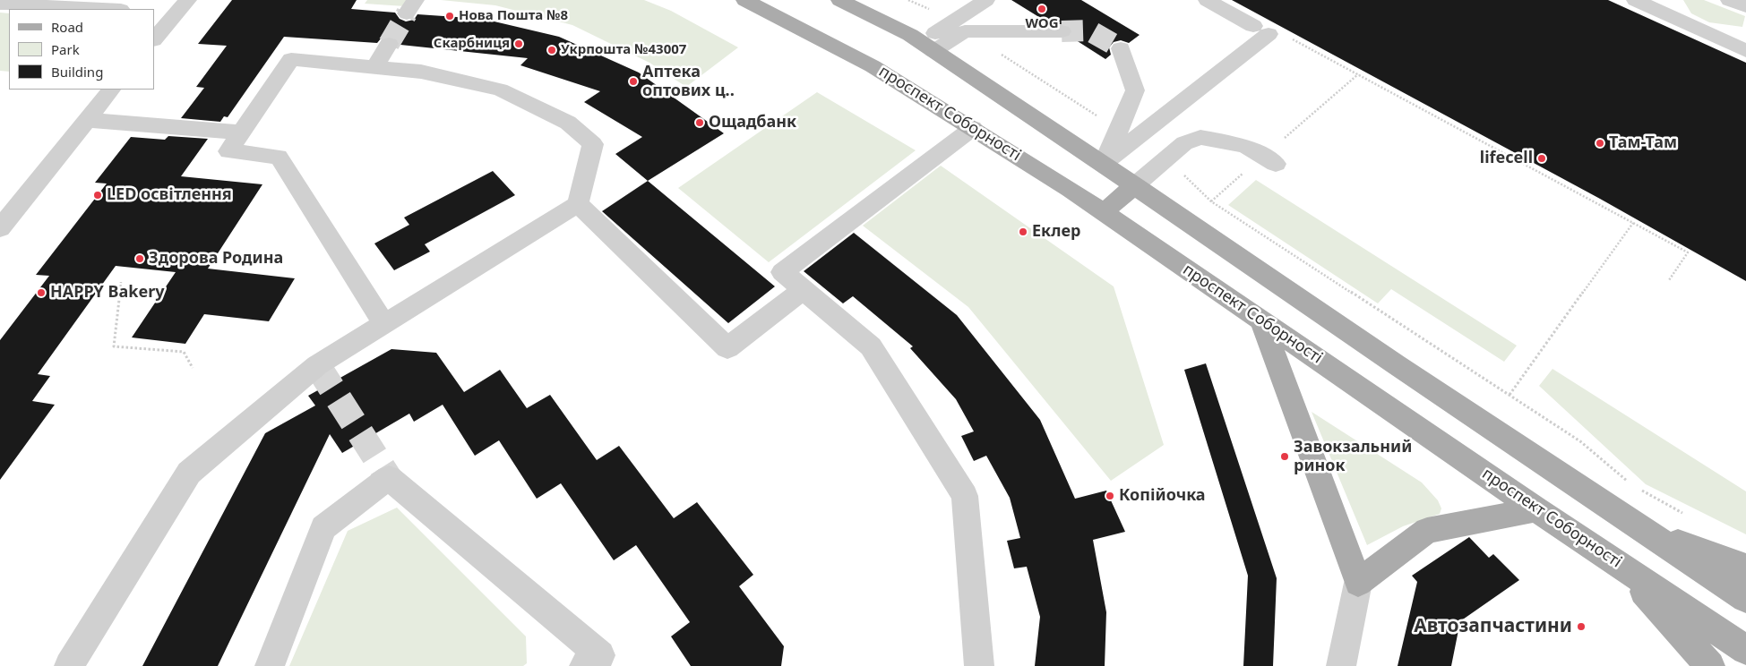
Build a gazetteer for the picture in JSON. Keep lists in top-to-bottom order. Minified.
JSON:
{"streets":{"main road":["проспект Соборності"]},"places":["WOG","Нова Пошта №8","Скарбниця","Укрпошта №43007","Аптека оптових ц‥","Ощадбанк","Там-Там","lifecell","LED освітлення","Еклер","Здорова Родина","HAPPY Bakery","Завокзальний ринок","Копійочка","Автозапчастини"],"legend":["Road","Park","Building"]}
